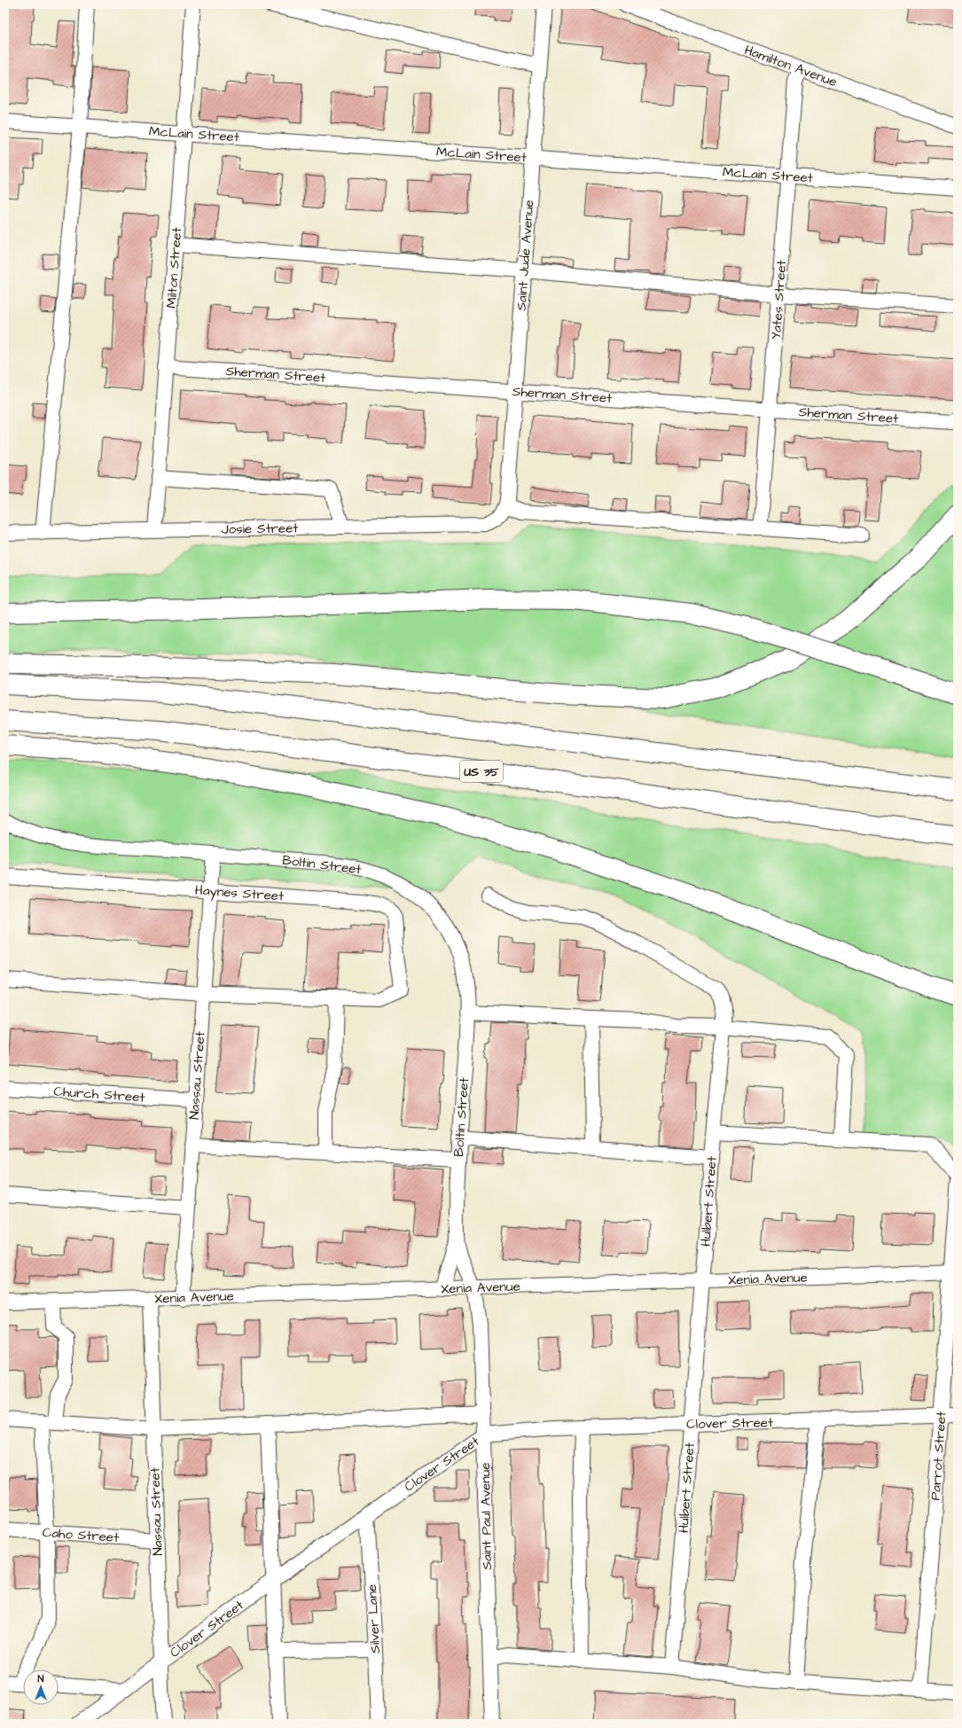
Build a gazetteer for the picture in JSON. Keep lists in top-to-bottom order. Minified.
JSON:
{"streets":{"highway":["US 35"],"street":["Hamilton Avenue","McLain Street","Saint Jude Avenue","Milton Street","Yates Street","Sherman Street","Josie Street","Boltin Street","Haynes Street","Nassau Street","Church Street","Hulbert Street","Xenia Avenue","Clover Street","Parrot Street","Saint Paul Avenue","Caho Street","Silver Lane"]},"crossings":[["Hamilton Avenue","Yates Street"],["McLain Street","Saint Jude Avenue"],["McLain Street","Milton Street"],["McLain Street","Yates Street"],["Saint Jude Avenue","Sherman Street"],["Saint Jude Avenue","Josie Street"],["Milton Street","Sherman Street"],["Milton Street","Josie Street"],["Yates Street","Sherman Street"],["Boltin Street","Nassau Street"],["Boltin Street","Xenia Avenue"],["Boltin Street","Saint Paul Avenue"],["Haynes Street","Nassau Street"],["Nassau Street","Church Street"],["Nassau Street","Xenia Avenue"],["Nassau Street","Clover Street"],["Nassau Street","Caho Street"],["Hulbert Street","Xenia Avenue"],["Hulbert Street","Clover Street"],["Xenia Avenue","Parrot Street"],["Xenia Avenue","Saint Paul Avenue"],["Clover Street","Parrot Street"],["Clover Street","Saint Paul Avenue"],["Clover Street","Silver Lane"]],"north":"top"}
